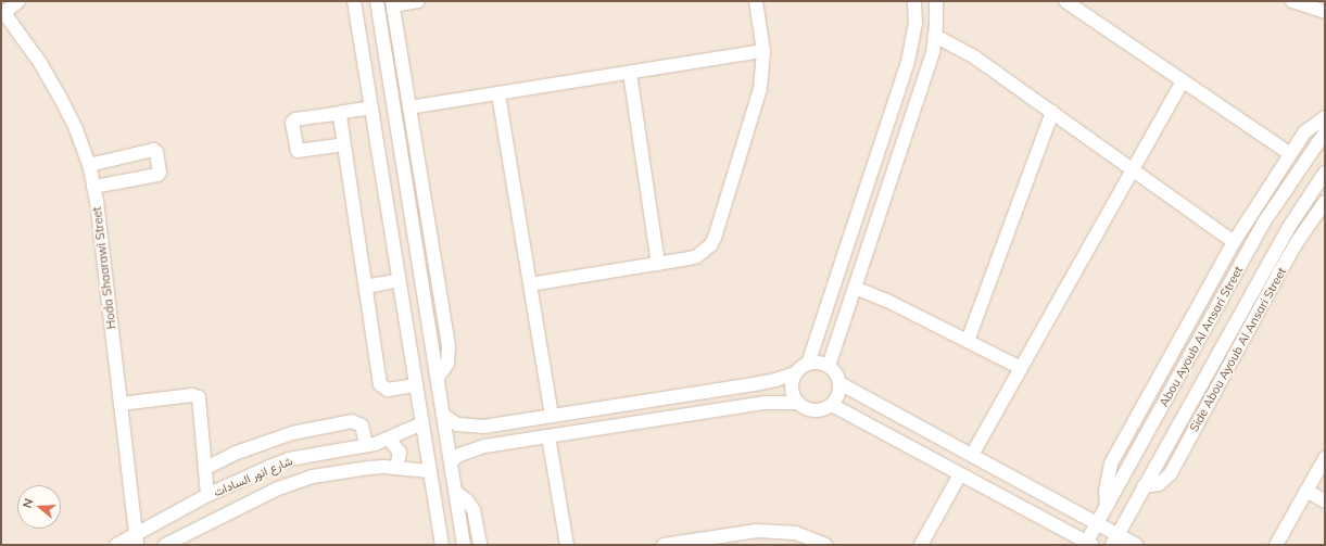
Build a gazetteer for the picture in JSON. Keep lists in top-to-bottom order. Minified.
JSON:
{"streets":{"street":["Hoda Shaarawi Street","Abou Ayoub Al Ansari Street","Side Abou Ayoub Al Ansari Street","شارع انور السادات"]},"crossings":[["Hoda Shaarawi Street","شارع انور السادات"],["Abou Ayoub Al Ansari Street","Side Abou Ayoub Al Ansari Street"]],"north":"left"}
